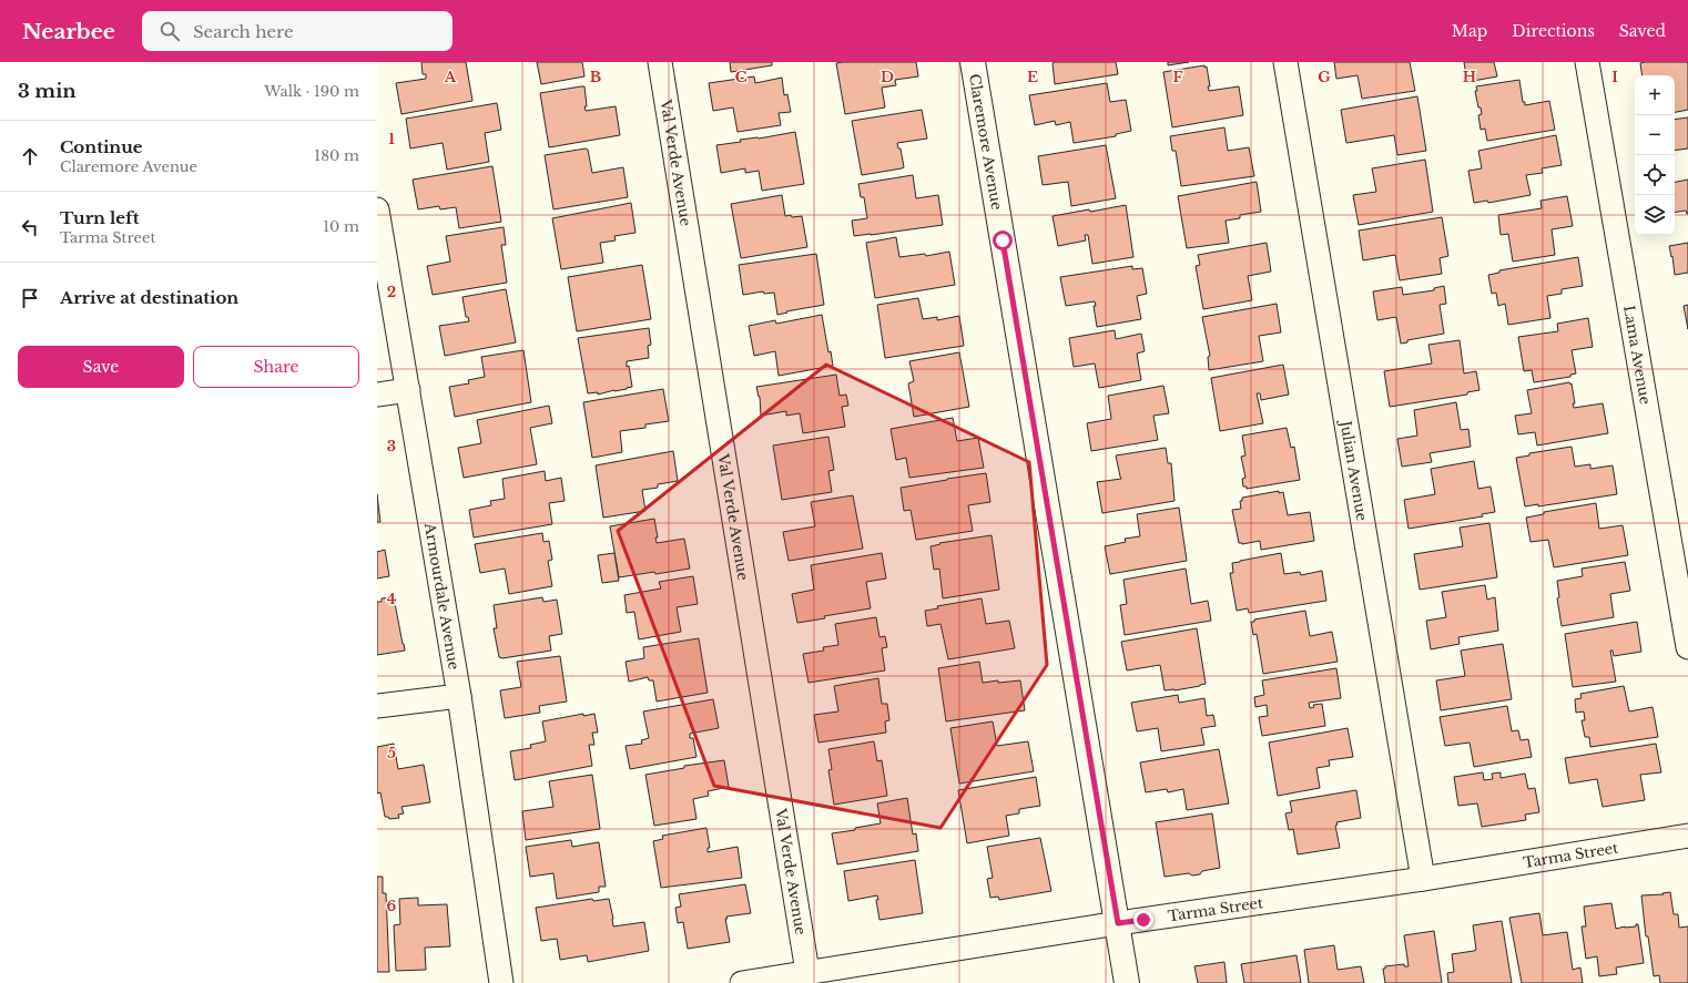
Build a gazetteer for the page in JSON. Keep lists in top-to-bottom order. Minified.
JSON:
{"streets":{"street":["Claremore Avenue","Val Verde Avenue","Lama Avenue","Julian Avenue","Armourdale Avenue","Tarma Street"]},"crossings":[["Claremore Avenue","Tarma Street"],["Val Verde Avenue","Tarma Street"],["Julian Avenue","Tarma Street"]],"page":{"header":"Nearbee","search":"Search here","nav":["Map","Directions","Saved"],"heading":["3 min","Walk · 190 m"],"map_buttons":["+","−"],"list":[["Continue","Claremore Avenue","180 m"],["Turn left","Tarma Street","10 m"],"Arrive at destination"],"buttons":["Save","Share"]},"grid":{"columns":["A","B","C","D","E","F","G","H","I"],"rows":["1","2","3","4","5","6"]}}
